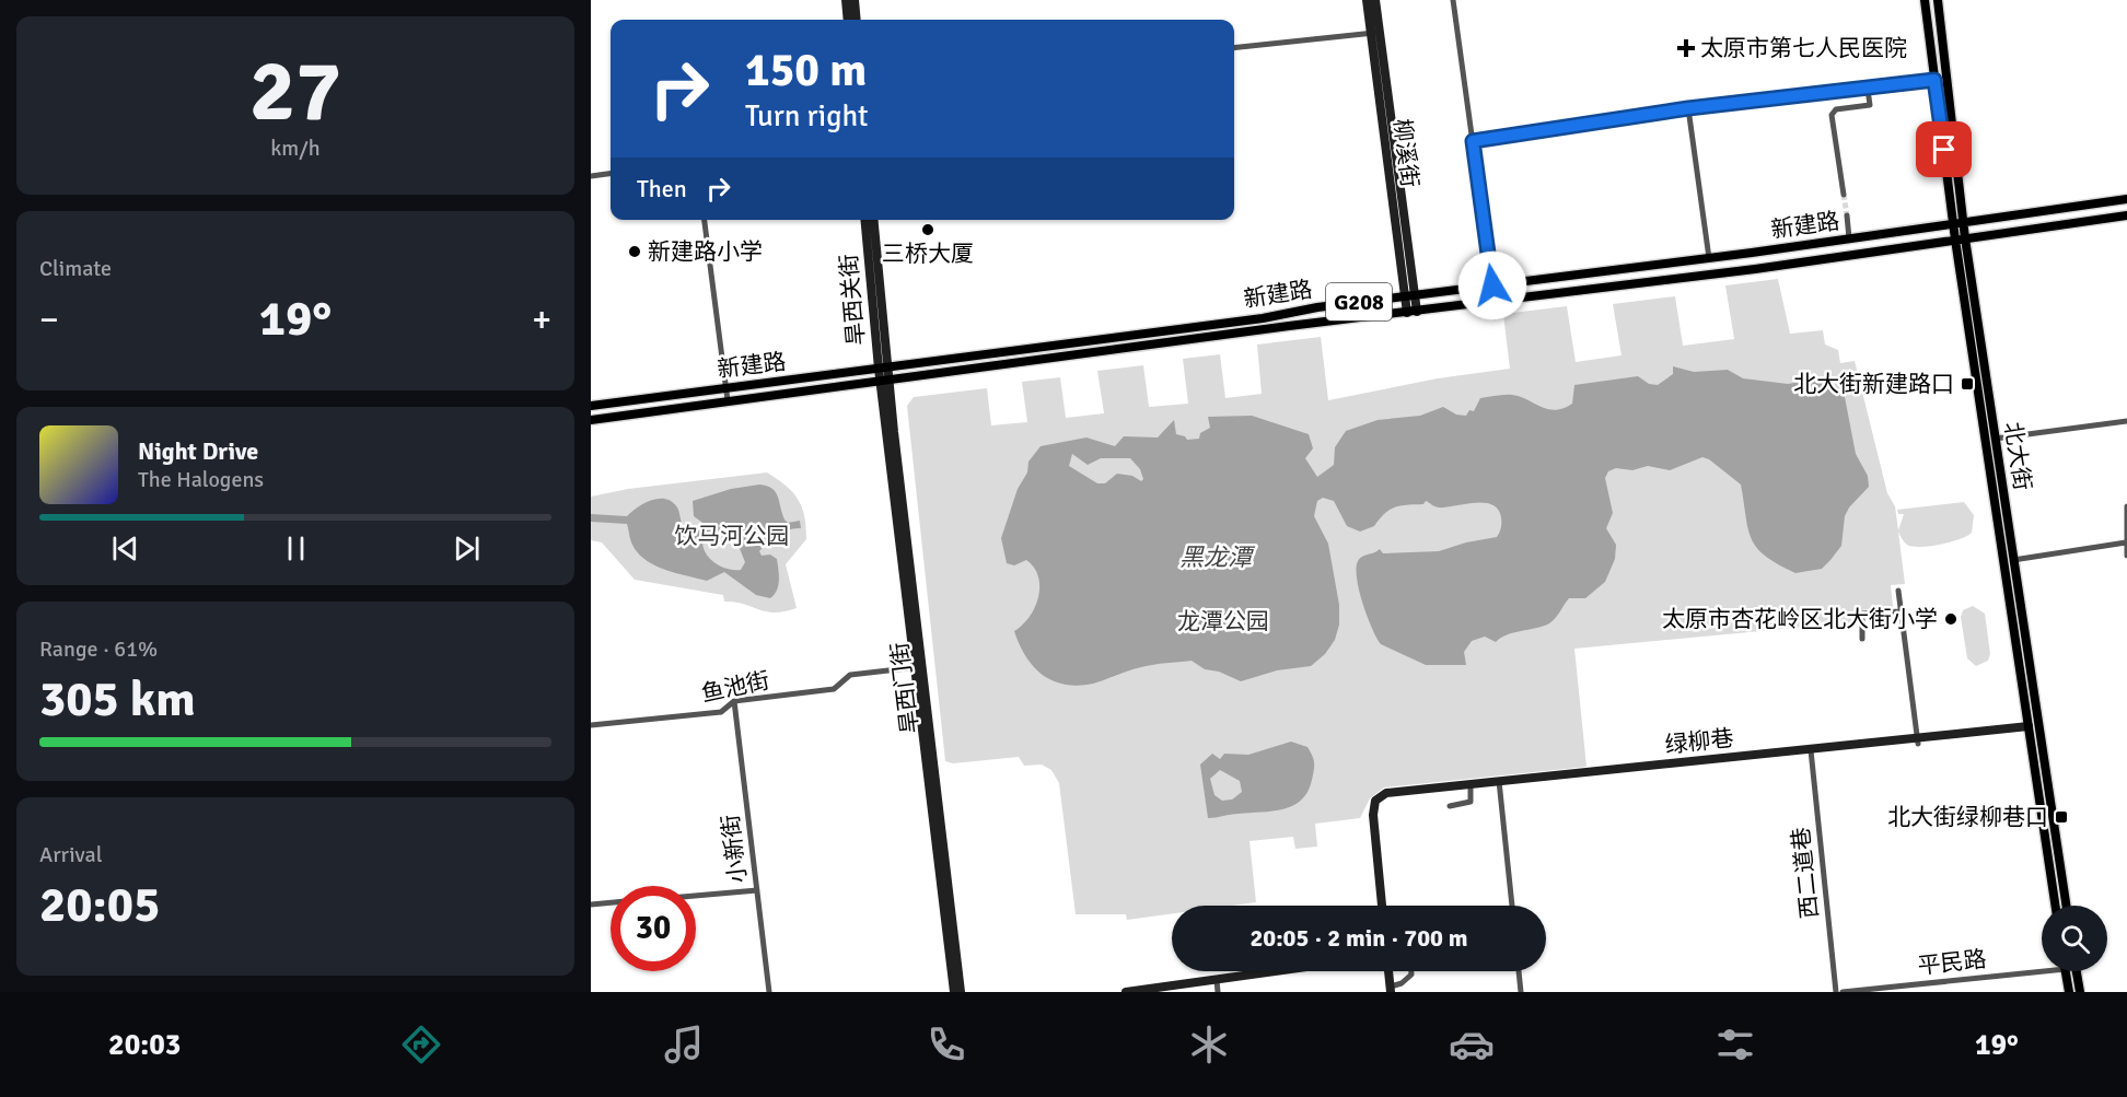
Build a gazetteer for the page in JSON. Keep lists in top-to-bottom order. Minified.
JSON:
{"streets":{"main road":["新建路","G208","北大街"],"street":["柳溪街","旱西关街","鱼池街","旱西门街","绿柳巷","小新街","西二道巷","平民路"]},"crossings":[["柳溪街","新建路"],["新建路","旱西关街"],["新建路","北大街"],["新建路","旱西门街"],["旱西关街","旱西门街"],["鱼池街","旱西门街"],["鱼池街","小新街"],["绿柳巷","西二道巷"]],"water":["黑龙潭"],"parks":["饮马河公园","龙潭公园"],"places":{"health":["太原市第七人民医院"],"other":["三桥大厦","新建路小学","太原市杏花岭区北大街小学"],"transit":["北大街新建路口","北大街绿柳巷口"]},"page":{"tile":[["27","km/h"],"Climate",["Range · 61%","305 km"],["Arrival","20:05"]],"turn":["150 m","Turn right"],"then":"Then","heat":["−","19°","+"],"song":["Night Drive","The Halogens"],"limit":"30","trip":"20:05 · 2 min · 700 m","tabs":["20:03","19°"]}}
